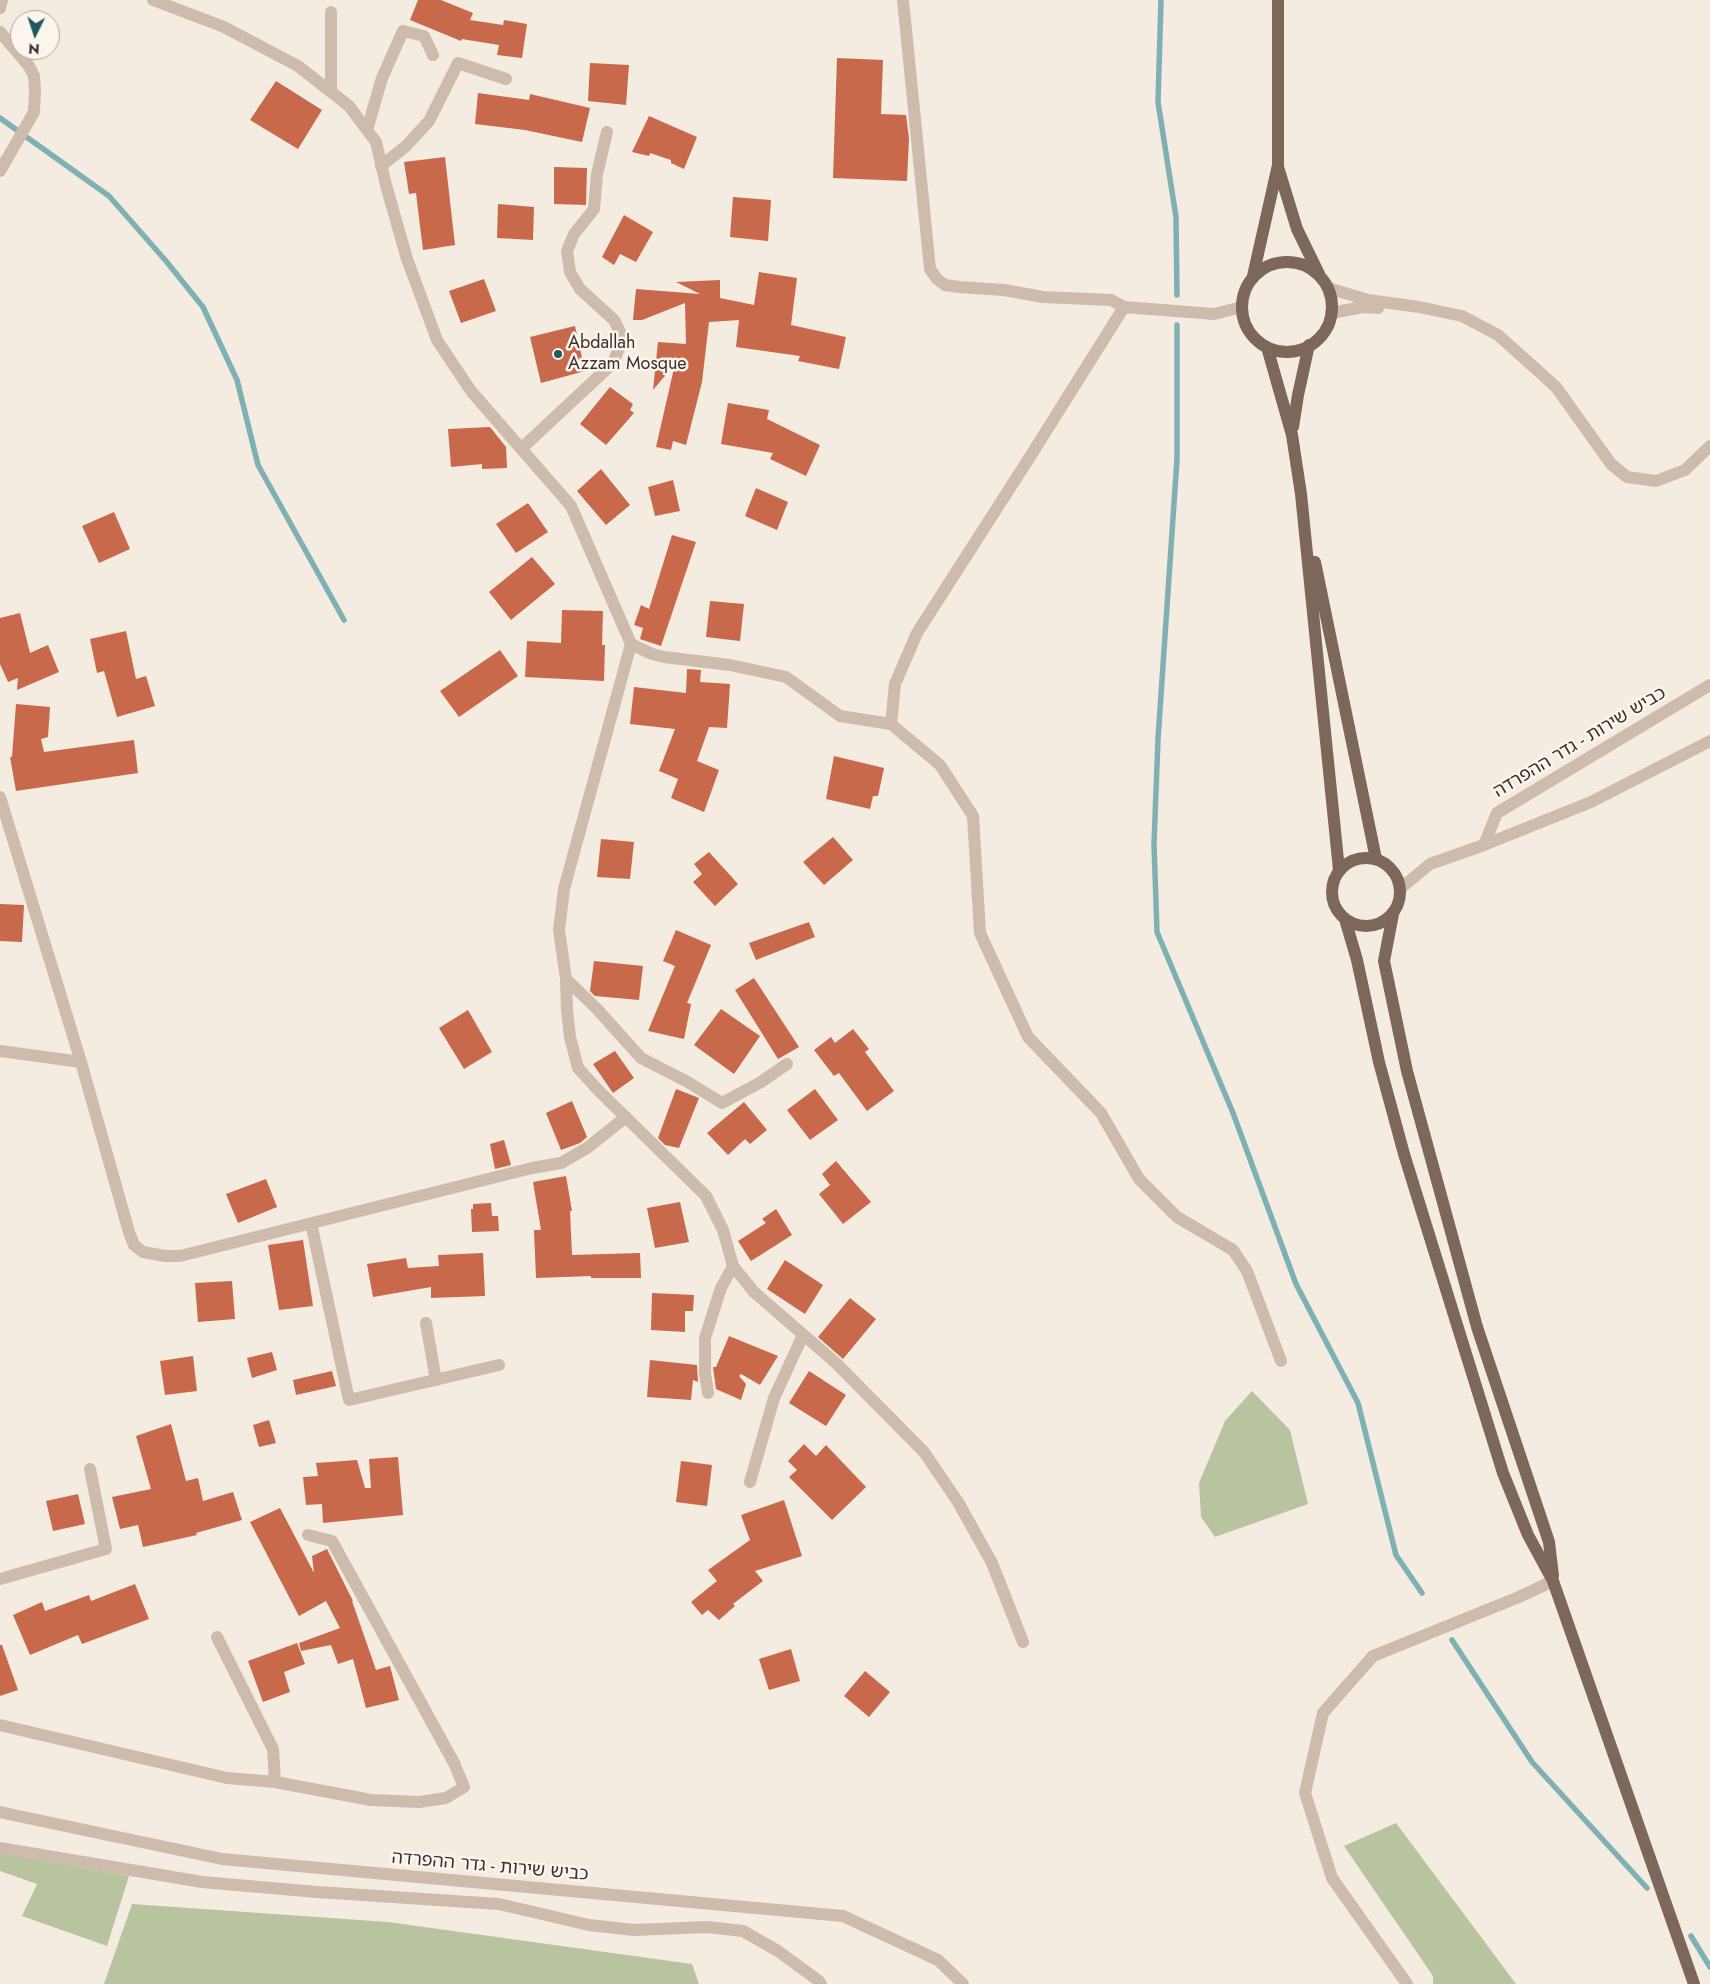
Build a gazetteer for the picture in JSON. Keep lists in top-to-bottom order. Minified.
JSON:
{"streets":{"street":["כביש שירות - גדר ההפרדה"]},"places":["Abdallah Azzam Mosque"],"north":"bottom"}
